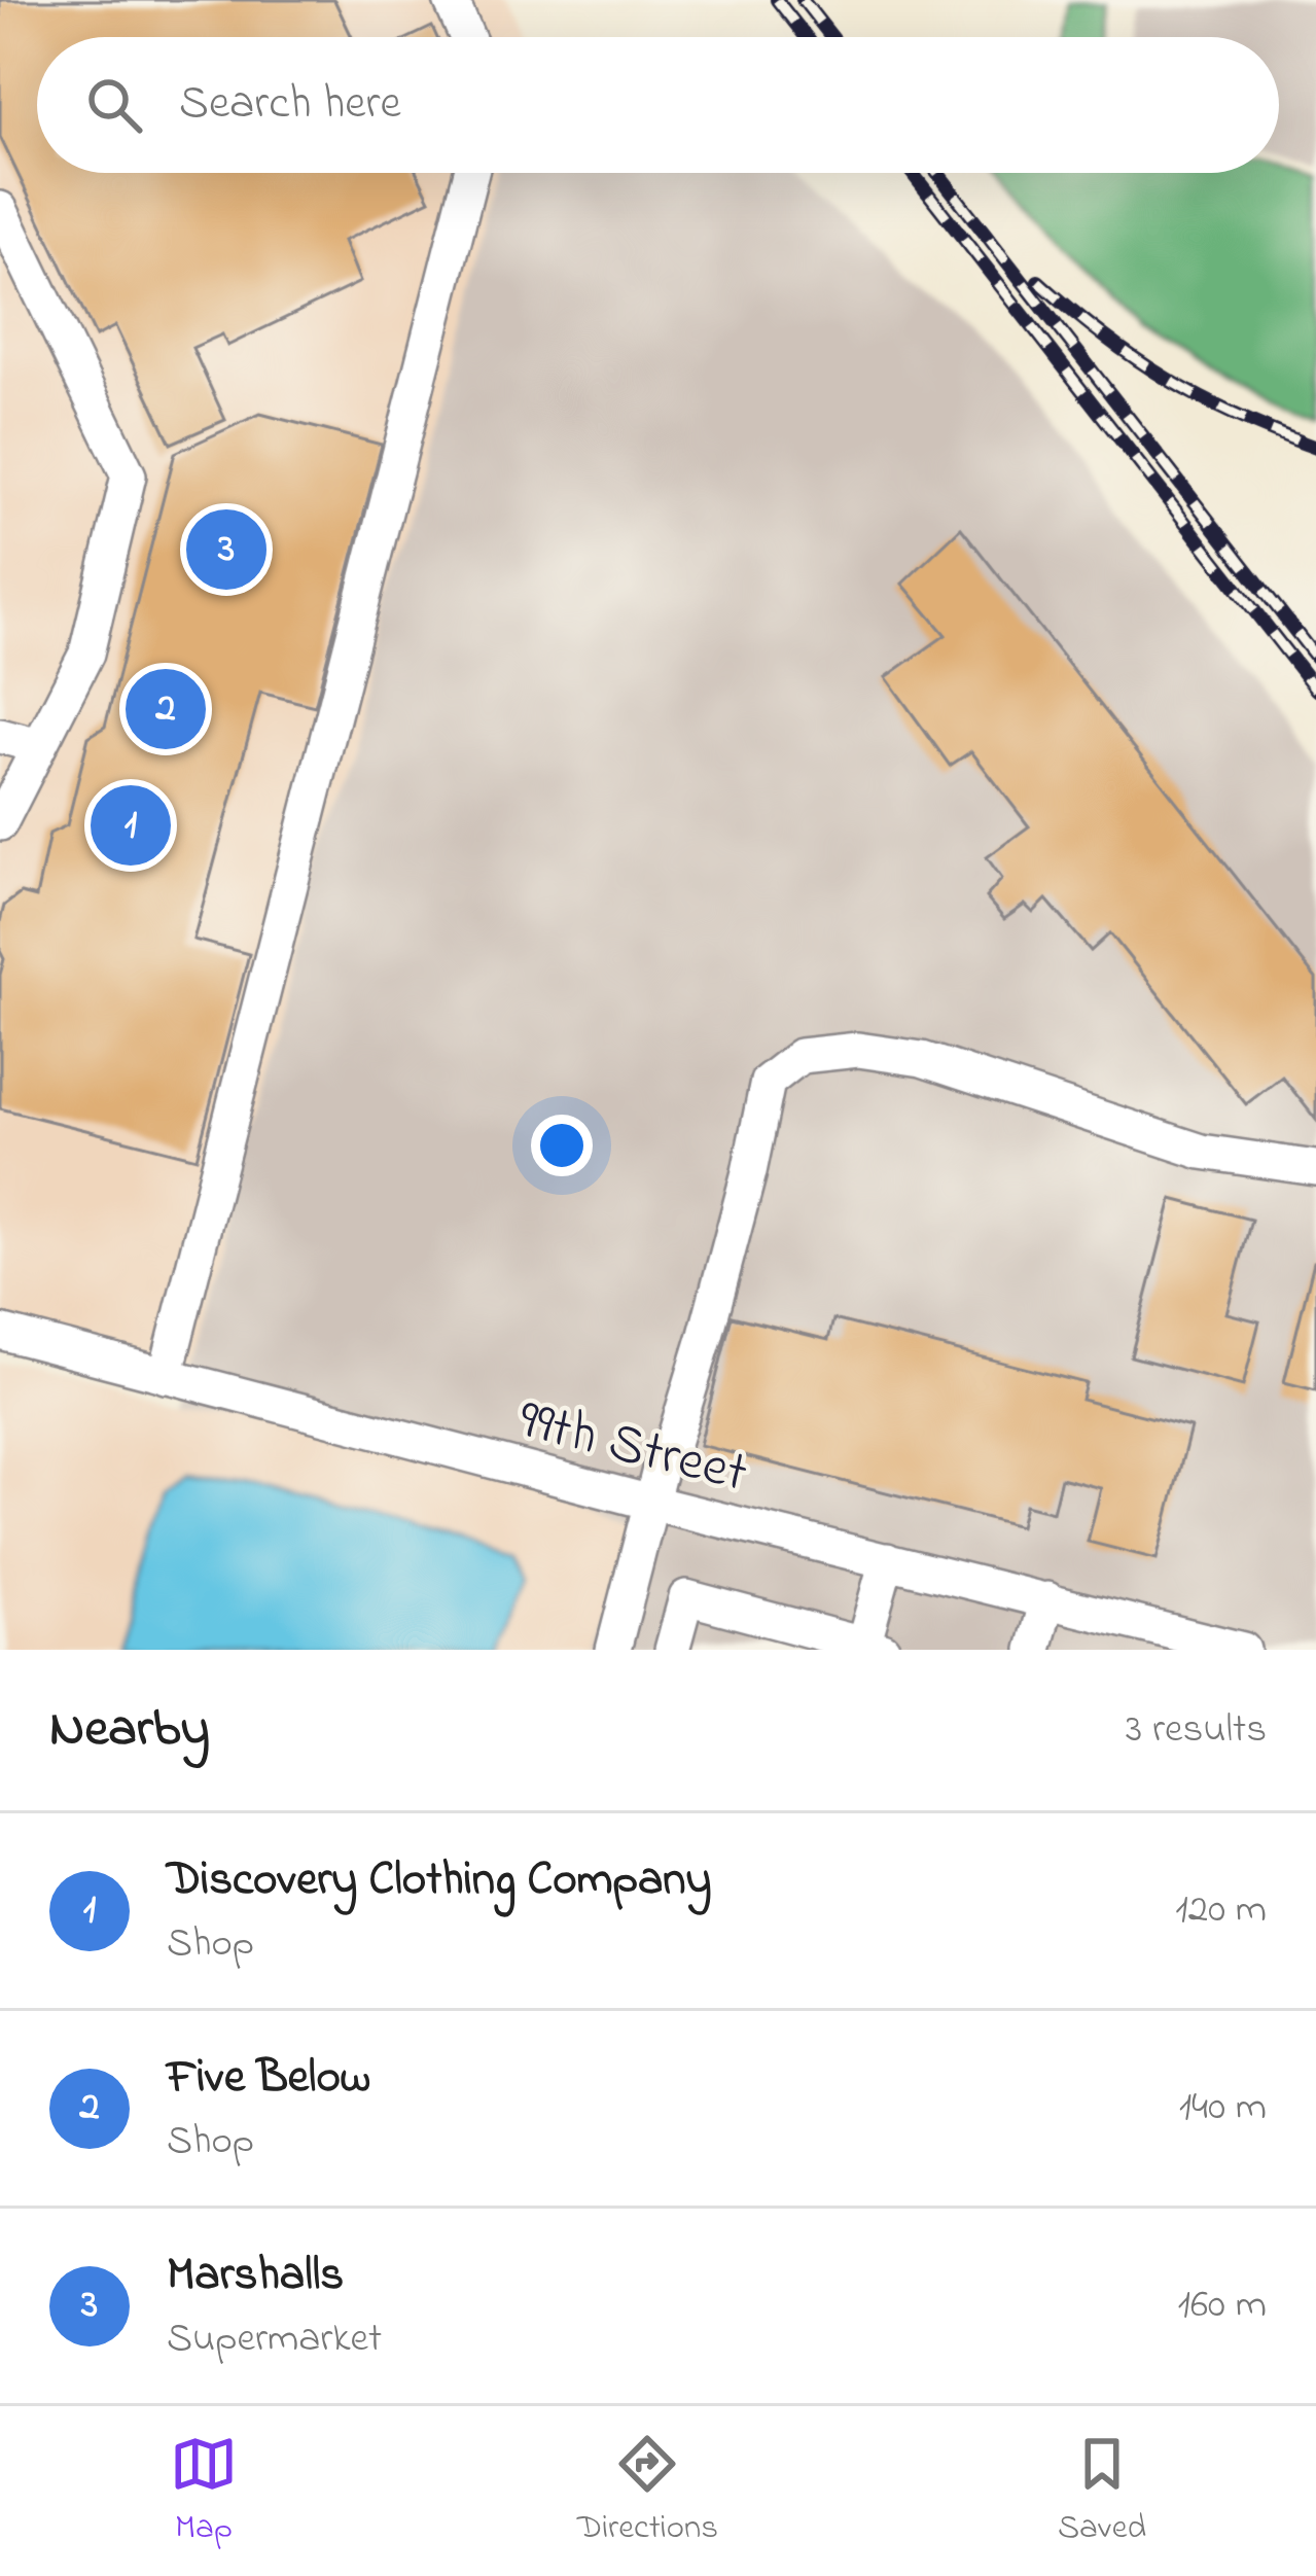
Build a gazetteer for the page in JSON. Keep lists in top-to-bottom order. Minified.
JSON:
{"streets":{"street":["99th Street"]},"page":{"search":"Search here","pins":["3","2","1"],"heading":["Nearby","3 results"],"list":[{"mark":"1","name":"Discovery Clothing Company","note":"Shop","value":"120 m"},{"mark":"2","name":"Five Below","note":"Shop","value":"140 m"},{"mark":"3","name":"Marshalls","note":"Supermarket","value":"160 m"}],"nav":["Map","Directions","Saved"]}}
